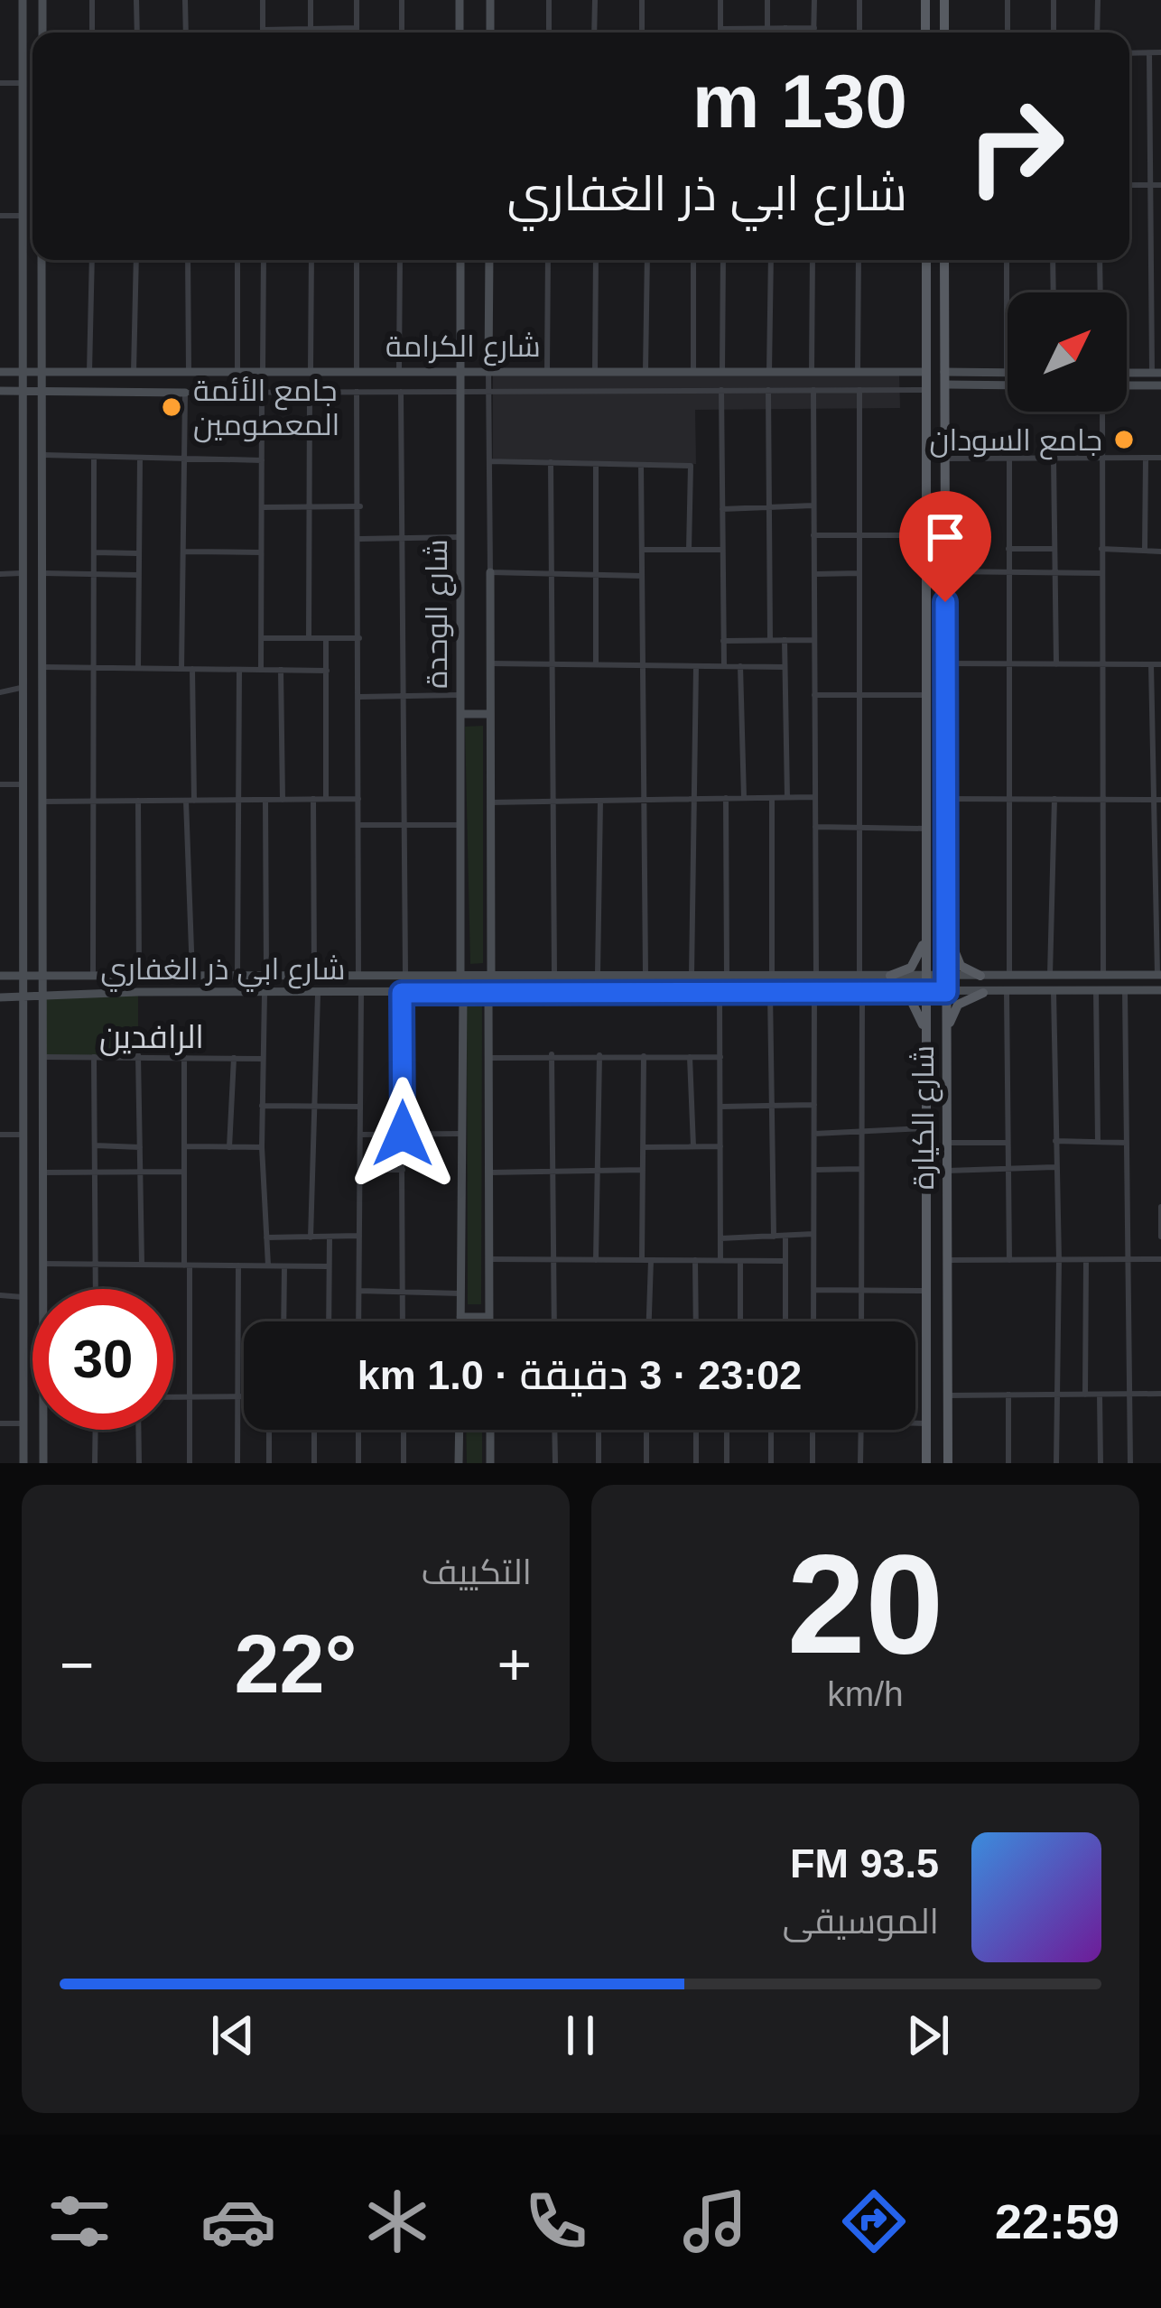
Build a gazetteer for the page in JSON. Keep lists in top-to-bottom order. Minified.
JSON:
{"streets":{"main road":["شارع الكيارة"],"street":["شارع الكرامة","شارع الوحدة","شارع ابي ذر الغفاري"]},"crossings":[["شارع الكرامة","شارع الوحدة"],["شارع الكرامة","شارع الكيارة"],["شارع الوحدة","شارع ابي ذر الغفاري"],["شارع ابي ذر الغفاري","شارع الكيارة"]],"districts":["الرافدين"],"places":["جامع الأئمة المعصومين","جامع السودان"],"north":"top right","page":{"turn":["130 m","شارع ابي ذر الغفاري"],"limit":"30","trip":"23:02 · 3 دقيقة · 1.0 km","tile":[["20","km/h"],"التكييف"],"heat":["−","22°","+"],"song":["93.5 FM","الموسيقى"],"tabs":"22:59"}}
